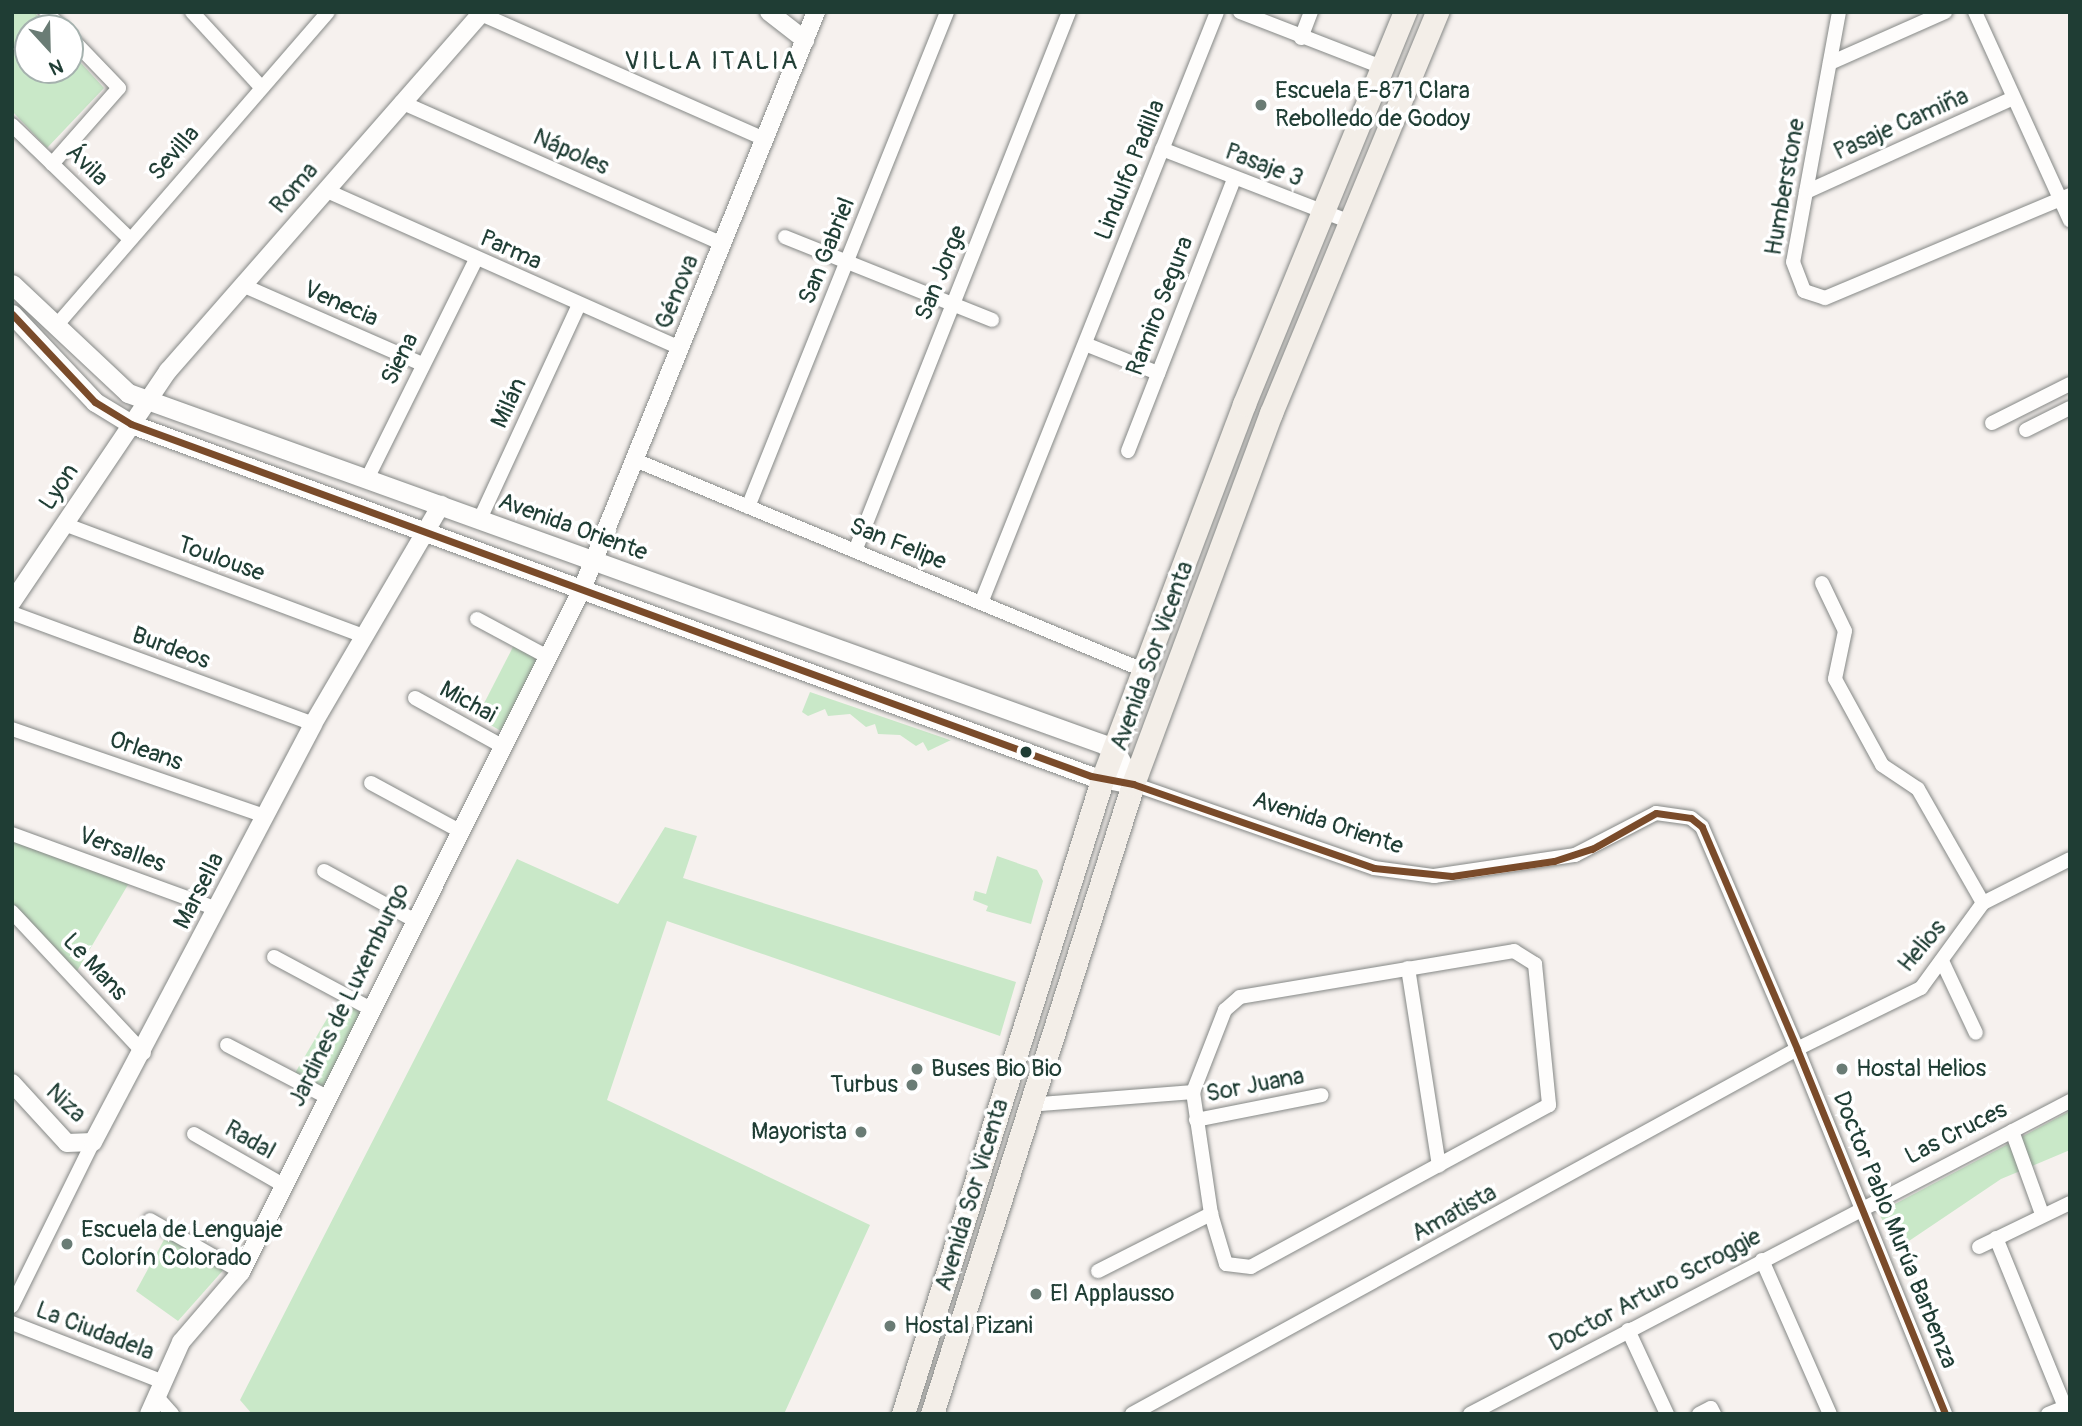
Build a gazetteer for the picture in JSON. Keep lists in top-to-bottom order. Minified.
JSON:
{"streets":{"main road":["Avenida Oriente","Avenida Sor Vicenta"],"street":["Pasaje Camiña","Nápoles","Sevilla","Ávila","Pasaje 3","Lindulfo Padilla","Humberstone","Roma","Parma","San Gabriel","San Jorge","Génova","Venecia","Ramiro Segura","Siena","Milán","Lyon","San Felipe","Toulouse","Burdeos","Michai","Orleans","Versalles","Marsella","Helios","Le Mans","Jardines de Luxemburgo","Sor Juana","Niza","Las Cruces","Radal","Amatista","Doctor Pablo Murúa Barbenza","Doctor Arturo Scroggie","La Ciudadela"]},"crossings":[["Pasaje Camiña","Humberstone"],["Nápoles","Roma"],["Nápoles","Génova"],["Sevilla","Ávila"],["Sevilla","Avenida Oriente"],["Pasaje 3","Lindulfo Padilla"],["Pasaje 3","Ramiro Segura"],["Pasaje 3","Avenida Sor Vicenta"],["Lindulfo Padilla","San Felipe"],["Roma","Parma"],["Roma","Venecia"],["Roma","Lyon"],["Roma","Avenida Oriente"],["Parma","Génova"],["Parma","Siena"],["Parma","Milán"],["San Gabriel","San Felipe"],["San Jorge","San Felipe"],["Génova","Avenida Oriente"],["Génova","San Felipe"],["Génova","Jardines de Luxemburgo"],["Venecia","Siena"],["Siena","Avenida Oriente"],["Milán","Avenida Oriente"],["Lyon","Avenida Oriente"],["Lyon","Toulouse"],["Avenida Oriente","Avenida Sor Vicenta"],["Avenida Oriente","Marsella"],["Avenida Oriente","Jardines de Luxemburgo"],["Avenida Oriente","Doctor Pablo Murúa Barbenza"],["San Felipe","Avenida Sor Vicenta"],["Toulouse","Marsella"],["Burdeos","Marsella"],["Michai","Jardines de Luxemburgo"],["Orleans","Marsella"],["Versalles","Marsella"],["Marsella","Le Mans"],["Marsella","Niza"],["Helios","Amatista"],["Helios","Doctor Pablo Murúa Barbenza"],["Jardines de Luxemburgo","Radal"],["Jardines de Luxemburgo","La Ciudadela"],["Las Cruces","Doctor Pablo Murúa Barbenza"],["Las Cruces","Doctor Arturo Scroggie"],["Amatista","Doctor Pablo Murúa Barbenza"],["Doctor Pablo Murúa Barbenza","Doctor Arturo Scroggie"]],"districts":["VILLA ITALIA"],"places":["Escuela E-871 Clara Rebolledo de Godoy","Buses Bio Bio","Hostal Helios","Turbus","Mayorista","Escuela de Lenguaje Colorín Colorado","El Applausso","Hostal Pizani"],"north":"bottom"}
